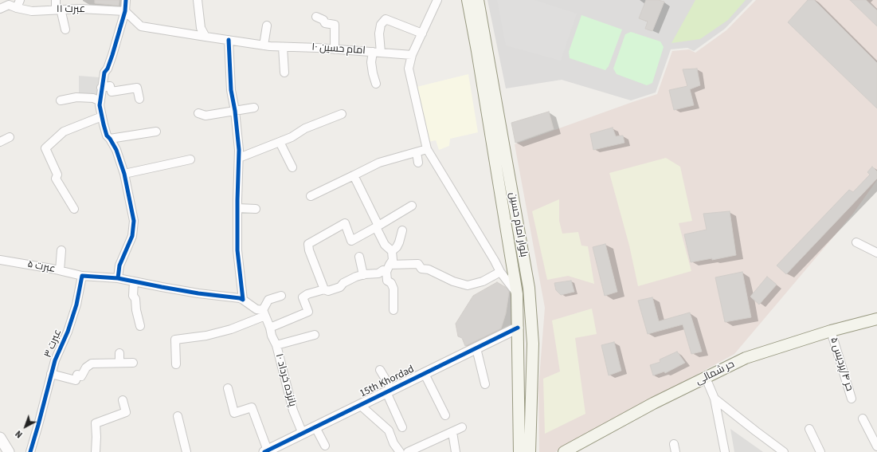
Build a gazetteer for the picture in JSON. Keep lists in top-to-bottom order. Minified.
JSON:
{"streets":{"main road":["بلوار امام حسین","حر شمالی"],"street":["عبرت ۱۱","امام حسین ۱۰","عبرت ۵","عبرت ۳","حر ۴/پردیس ۵","پانزده خرداد ۱۰","15th Khordad"]},"crossings":[["عبرت ۱۱","امام حسین ۱۰"],["بلوار امام حسین","15th Khordad"],["عبرت ۵","عبرت ۳"],["حر ۴/پردیس ۵","حر شمالی"],["پانزده خرداد ۱۰","15th Khordad"]],"north":"bottom left"}
